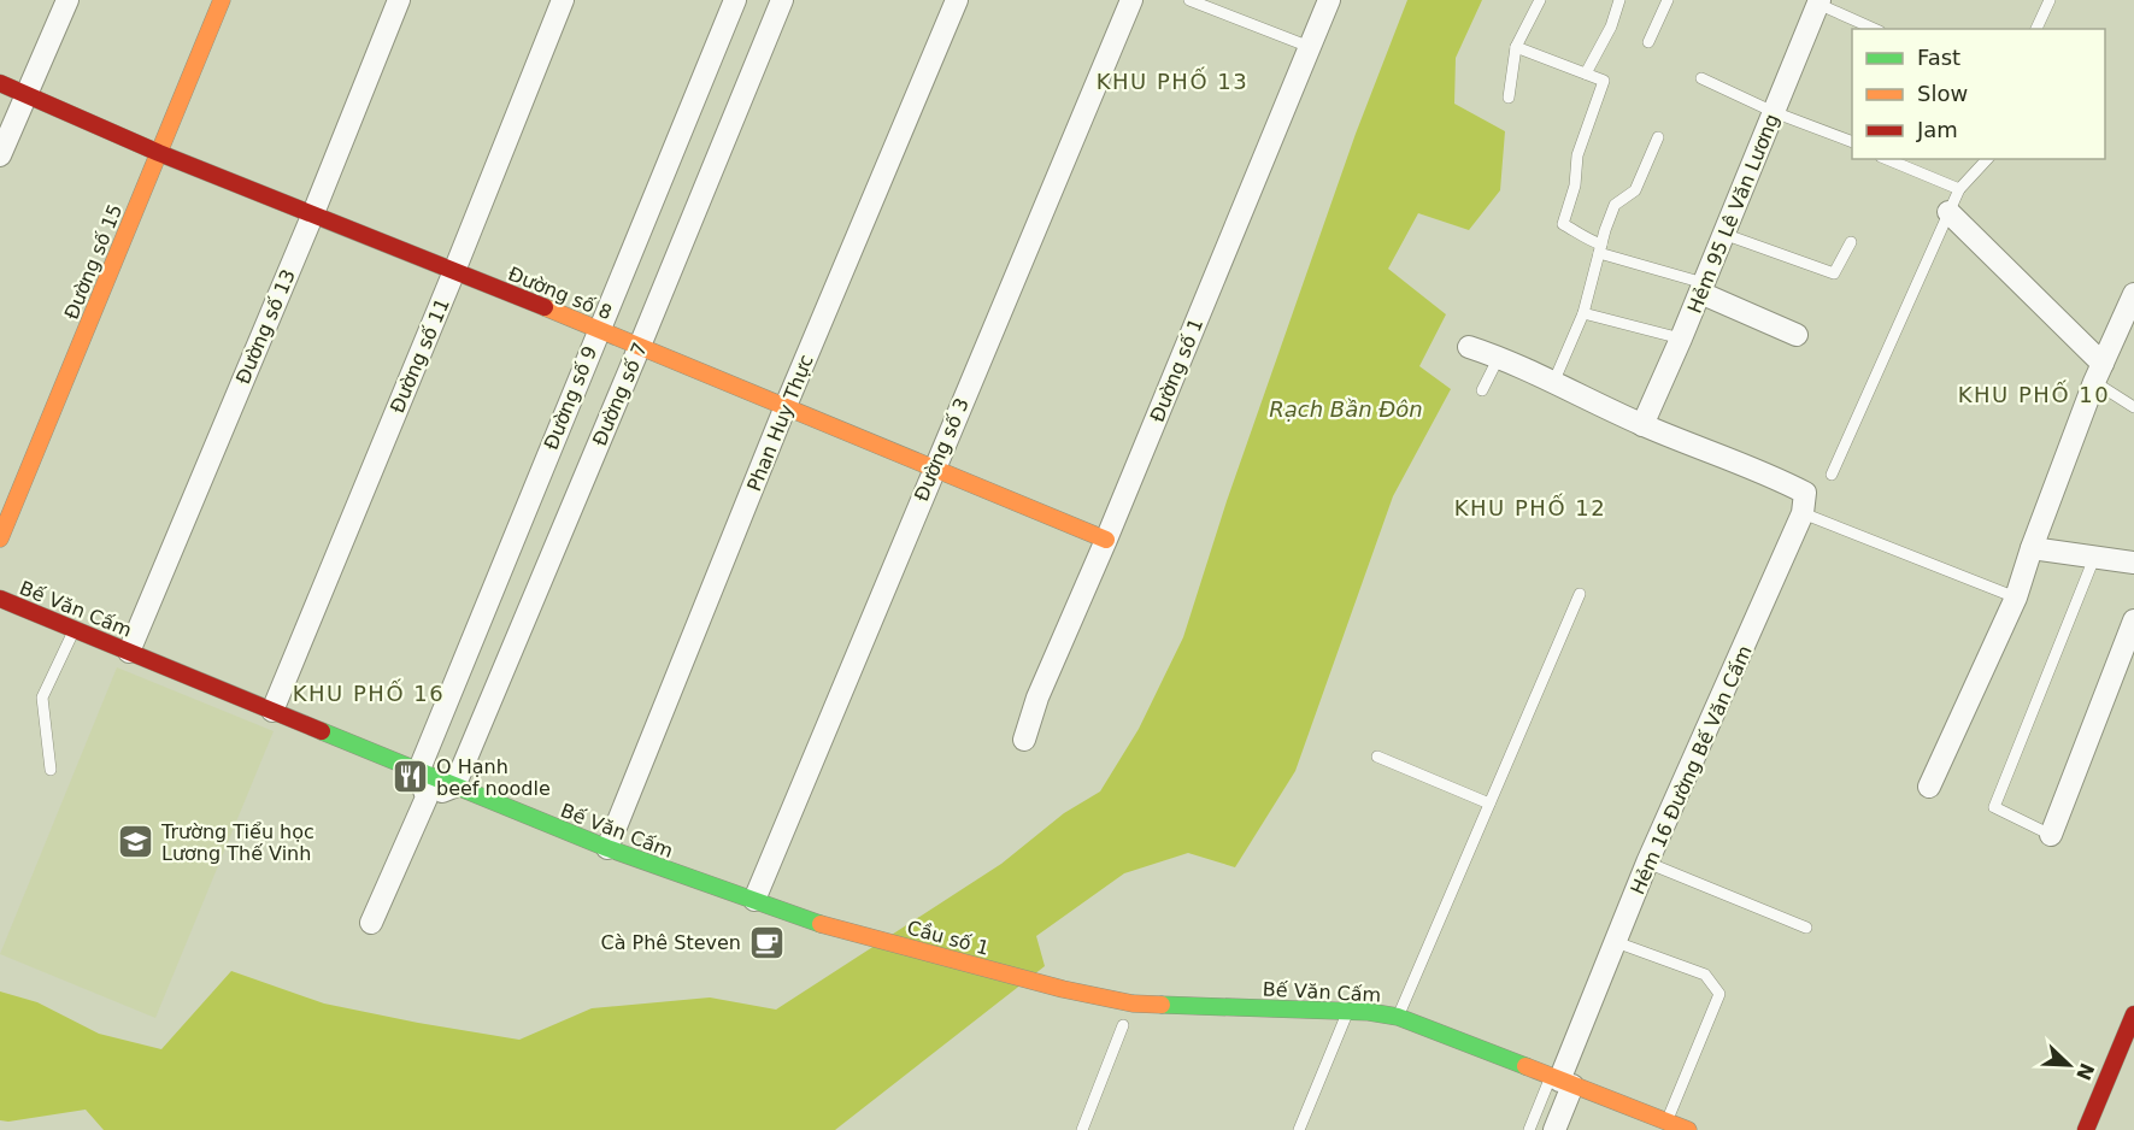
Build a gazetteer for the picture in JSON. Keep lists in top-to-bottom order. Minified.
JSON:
{"streets":{"street":["Hẻm 95 Lê Văn Lương","Đường số 15","Đường số 8","Đường số 13","Đường số 11","Đường số 1","Đường số 7","Đường số 9","Phan Huy Thực","Đường số 3","Bế Văn Cấm","Hẻm 16 Đường Bế Văn Cấm","Cầu số 1"]},"crossings":[["Đường số 15","Đường số 8"],["Đường số 8","Đường số 13"],["Đường số 8","Đường số 11"],["Đường số 8","Đường số 1"],["Đường số 8","Đường số 7"],["Đường số 8","Đường số 9"],["Đường số 8","Phan Huy Thực"],["Đường số 8","Đường số 3"],["Đường số 13","Bế Văn Cấm"],["Đường số 11","Bế Văn Cấm"],["Đường số 7","Bế Văn Cấm"],["Đường số 9","Bế Văn Cấm"],["Phan Huy Thực","Bế Văn Cấm"],["Đường số 3","Bế Văn Cấm"],["Bế Văn Cấm","Hẻm 16 Đường Bế Văn Cấm"],["Bế Văn Cấm","Cầu số 1"]],"districts":["KHU PHỐ 13","KHU PHỐ 10","KHU PHỐ 12","KHU PHỐ 16"],"water":["Rạch Bần Đôn"],"places":{"restaurant":["O Hạnh beef noodle"],"school or university":["Trường Tiểu học Lương Thế Vinh"],"cafe":["Cà Phê Steven"]},"legend":["Fast","Slow","Jam"],"north":"bottom right"}
